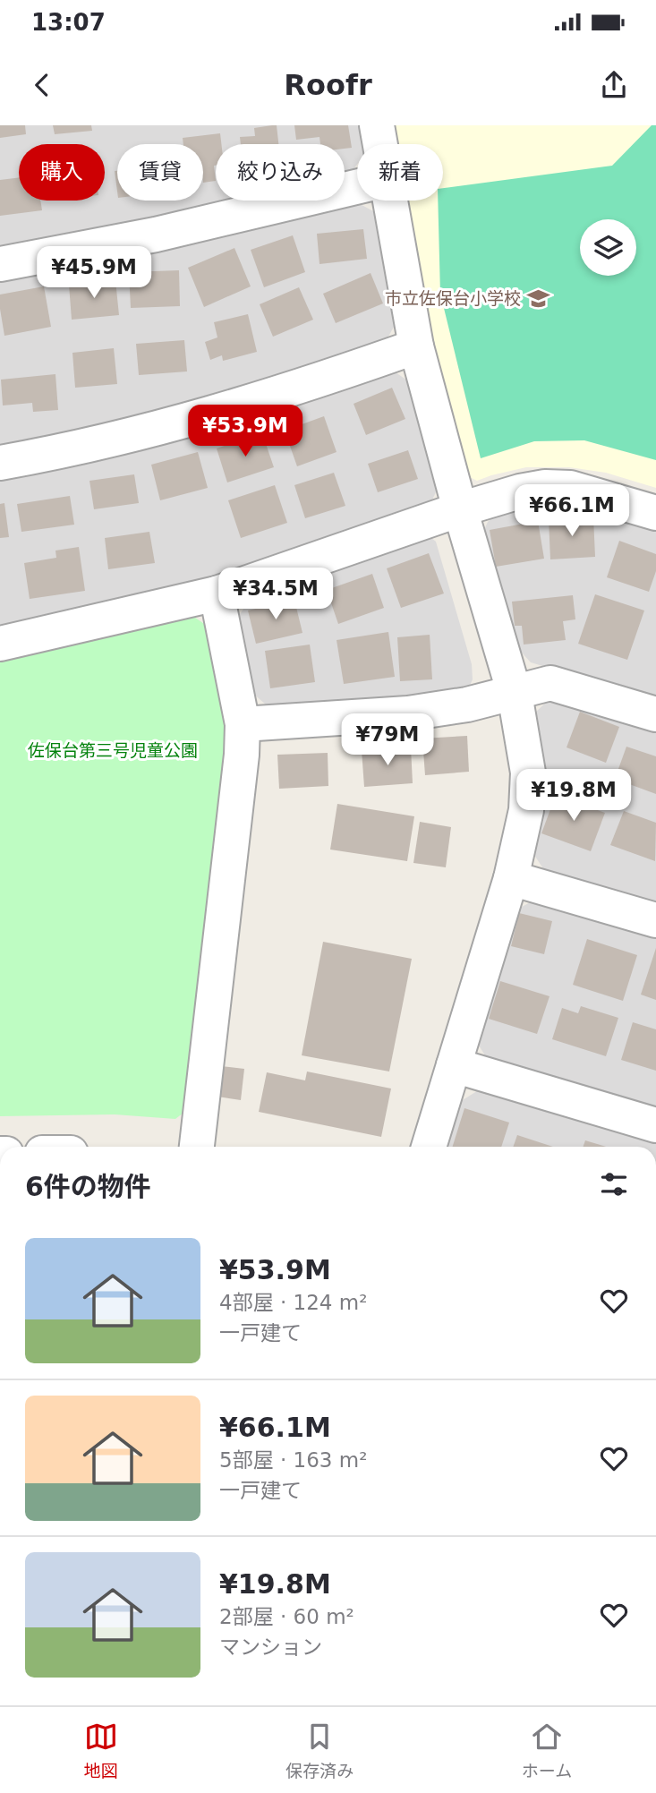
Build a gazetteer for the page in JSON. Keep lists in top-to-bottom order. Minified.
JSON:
{"parks":["佐保台第三号児童公園"],"places":{"school or university":["市立佐保台小学校"]},"page":{"status":"13:07","header":"Roofr","chip":["購入","賃貸","絞り込み","新着"],"price":["¥45.9M","¥53.9M","¥66.1M","¥34.5M","¥79M","¥19.8M"],"heading":"6件の物件","list":[{"name":"¥53.9M","note":"4部屋 · 124 m² · 一戸建て"},{"name":"¥66.1M","note":"5部屋 · 163 m² · 一戸建て"},{"name":"¥19.8M","note":"2部屋 · 60 m² · マンション"}],"tabs":["地図","保存済み","ホーム"]}}
